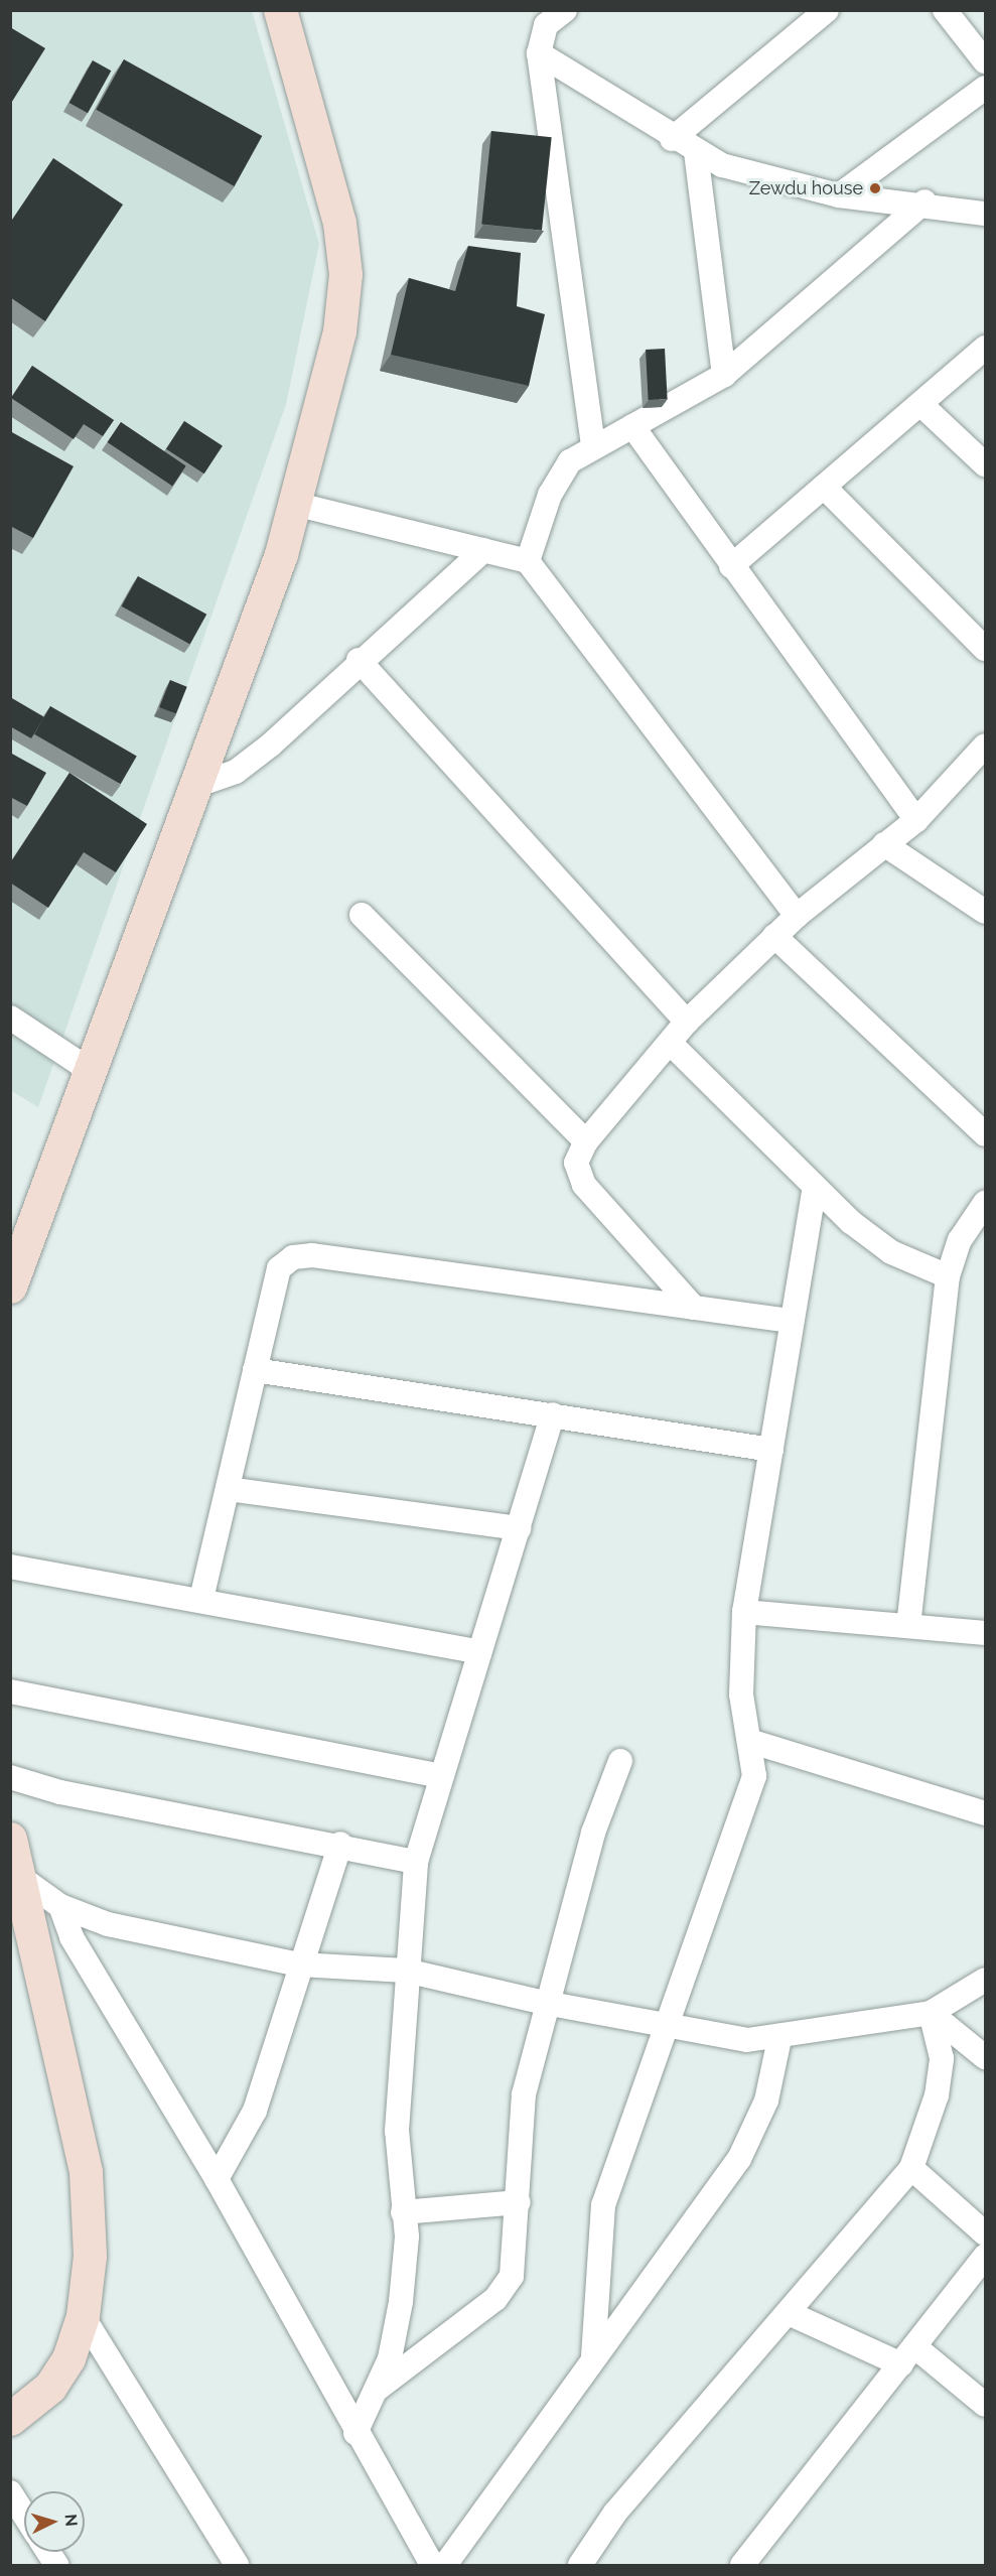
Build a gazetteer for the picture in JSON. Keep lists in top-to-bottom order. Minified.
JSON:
{"places":["Zewdu house"],"north":"right"}
